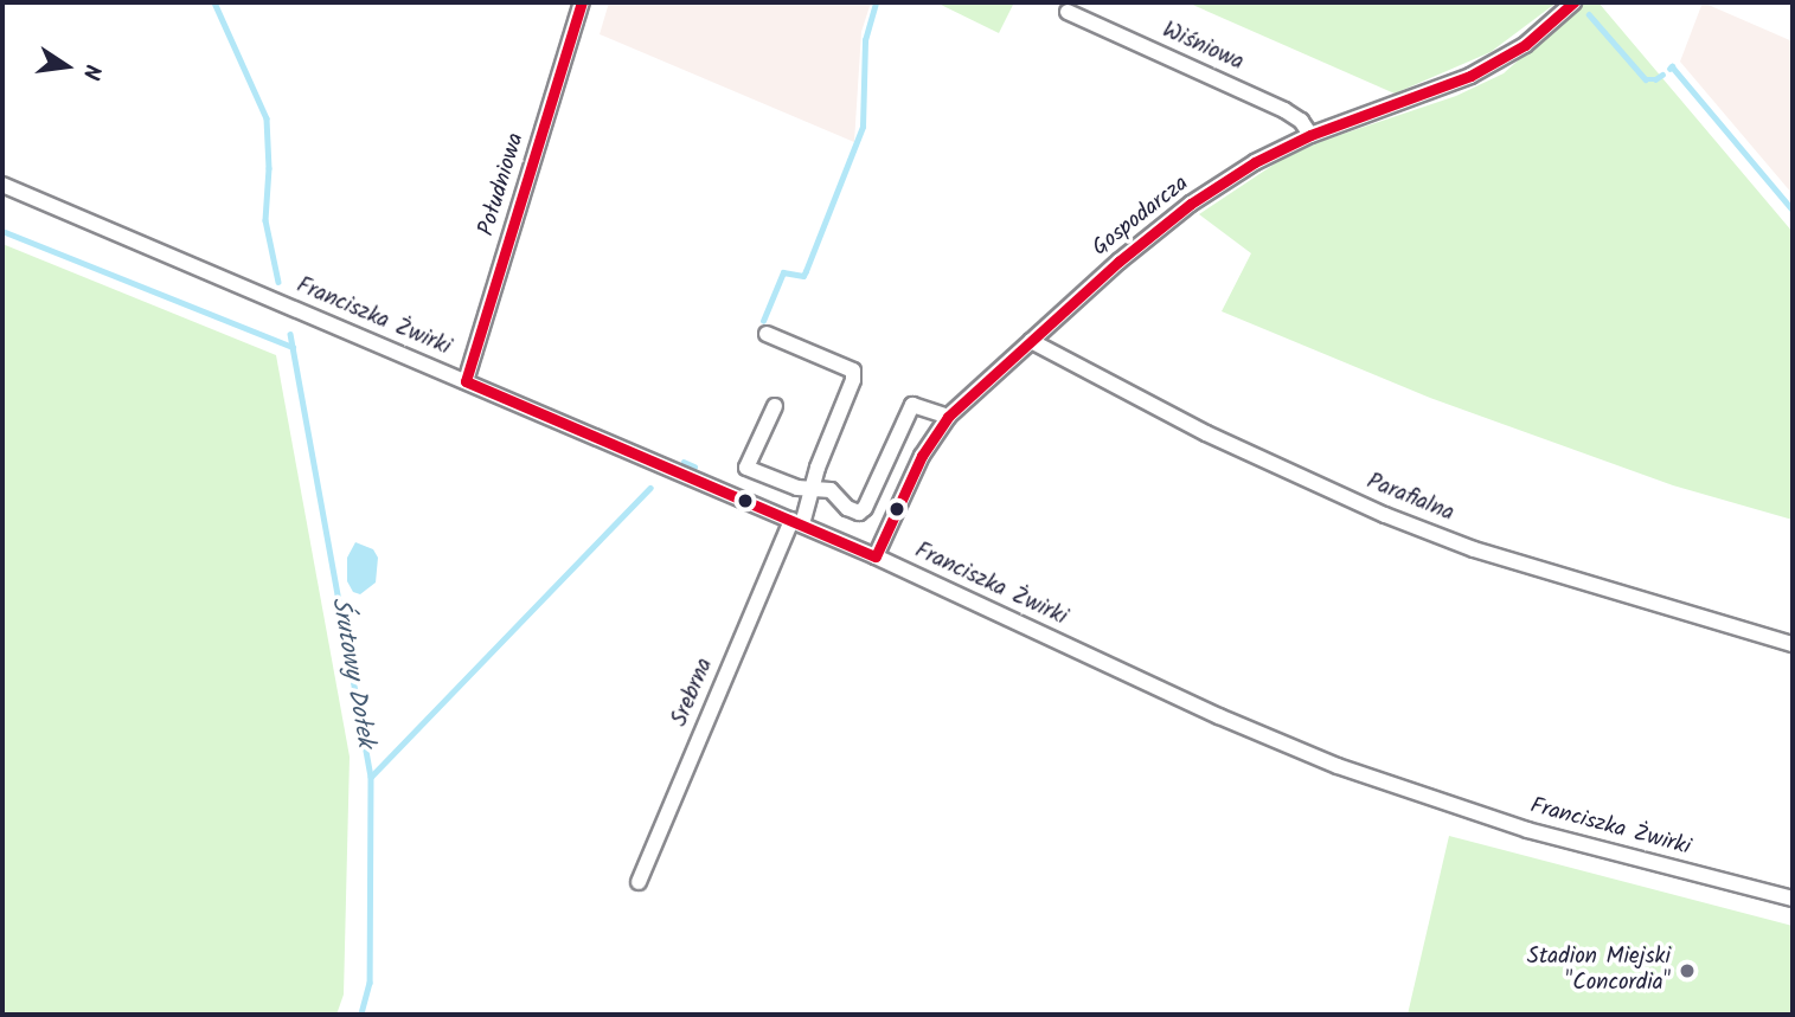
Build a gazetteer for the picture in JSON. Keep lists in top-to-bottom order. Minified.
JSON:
{"streets":{"street":["Wiśniowa","Południowa","Gospodarcza","Franciszka Żwirki","Parafialna","Srebrna"]},"crossings":[["Wiśniowa","Gospodarcza"],["Południowa","Franciszka Żwirki"],["Gospodarcza","Franciszka Żwirki"],["Gospodarcza","Parafialna"],["Franciszka Żwirki","Srebrna"]],"water":["Śrutowy Dołek"],"places":["Stadion Miejski \"Concordia\""],"north":"right"}
